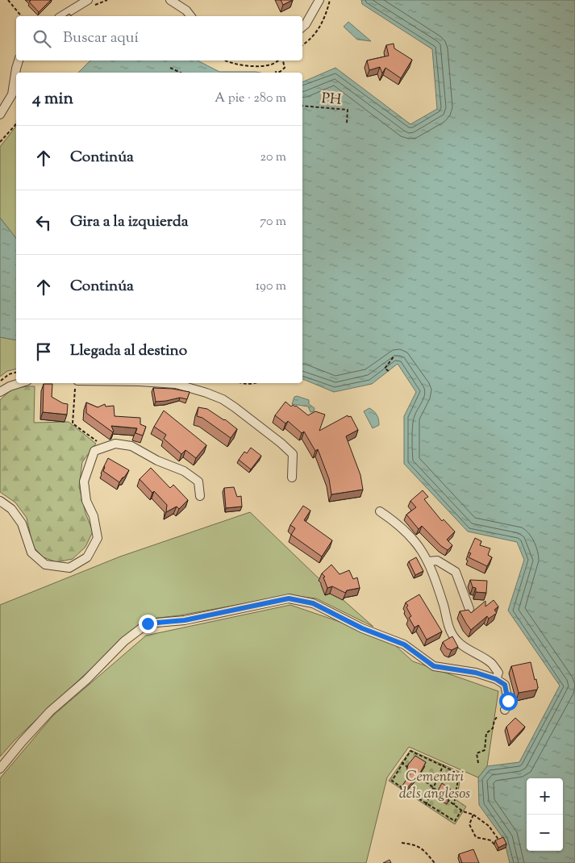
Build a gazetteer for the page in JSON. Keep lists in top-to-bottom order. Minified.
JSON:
{"streets":{"path":["PH"]},"parks":["Cementiri dels anglesos"],"page":{"search":"Buscar aquí","heading":["4 min","A pie · 280 m"],"list":[["Continúa","20 m"],["Gira a la izquierda","70 m"],["Continúa","190 m"],"Llegada al destino"],"map_buttons":["+","−"]}}
